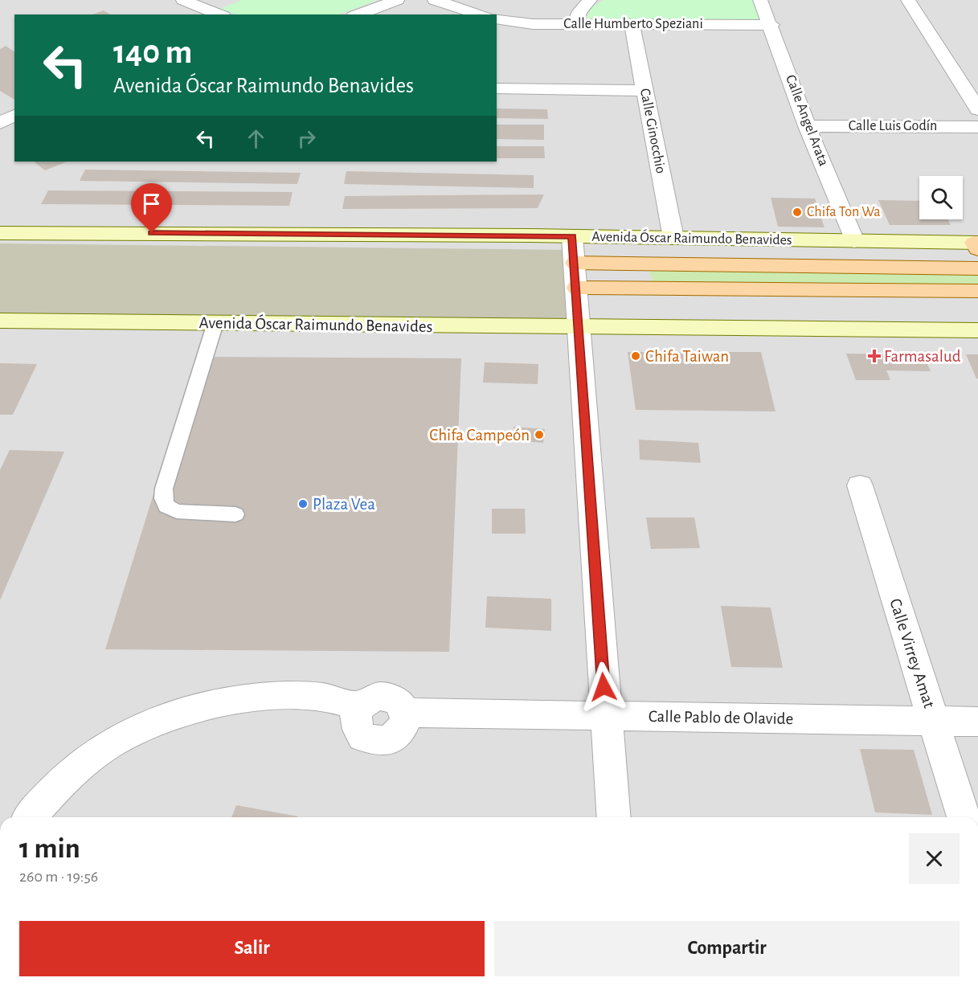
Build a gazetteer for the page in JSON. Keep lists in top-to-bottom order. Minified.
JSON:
{"streets":{"main road":["Avenida Óscar Raimundo Benavides"],"street":["Calle Humberto Speziani","Calle Angel Arata","Calle Luis Godín","Calle Ginocchio","Calle Virrey Amat","Calle Pablo de Olavide"]},"crossings":[["Calle Humberto Speziani","Calle Angel Arata"],["Calle Humberto Speziani","Calle Ginocchio"],["Calle Angel Arata","Calle Luis Godín"],["Calle Angel Arata","Avenida Óscar Raimundo Benavides"],["Calle Ginocchio","Avenida Óscar Raimundo Benavides"],["Calle Virrey Amat","Calle Pablo de Olavide"]],"places":{"other":["Chifa Ton Wa","Chifa Taiwan","Chifa Campeón","Plaza Vea"],"health":["Farmasalud"]},"page":{"turn":["140 m","Avenida Óscar Raimundo Benavides"],"heading":["1 min","260 m · 19:56"],"buttons":["Salir","Compartir"]}}
